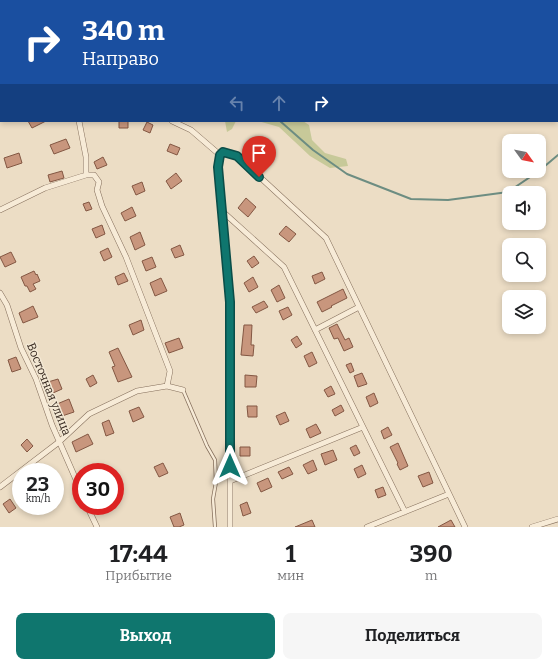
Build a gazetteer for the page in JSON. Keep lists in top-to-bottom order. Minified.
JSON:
{"streets":{"street":["Восточная улица"]},"north":"bottom right","page":{"turn":["340 m","Направо"],"speed":"23 km/h","limit":"30","eta":["17:44","Прибытие","1","мин","390","m"],"buttons":["Выход","Поделиться"]}}
